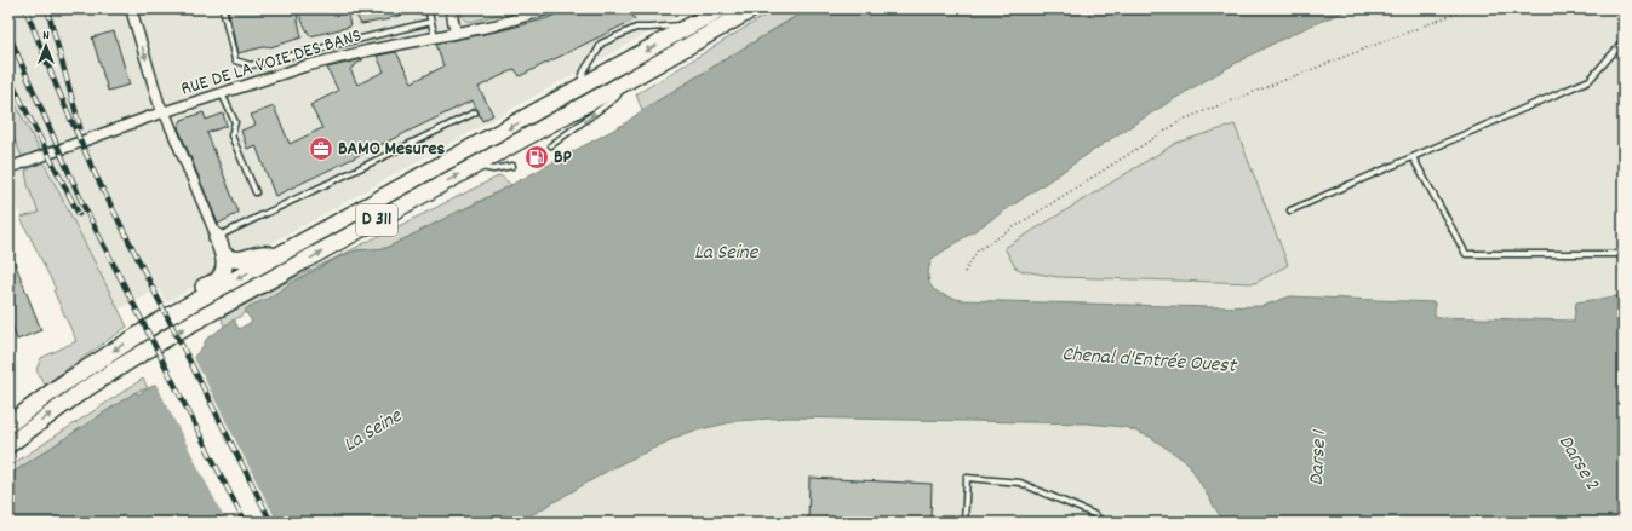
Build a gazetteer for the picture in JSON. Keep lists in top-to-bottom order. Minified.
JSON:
{"streets":{"main road":["D 311"],"street":["RUE DE LA VOIE DES BANS"]},"water":["La Seine","Chenal d'Entrée Ouest","Darse 1","Darse 2"],"places":{"office":["BAMO Mesures"],"fuel station":["BP"]},"north":"top"}
